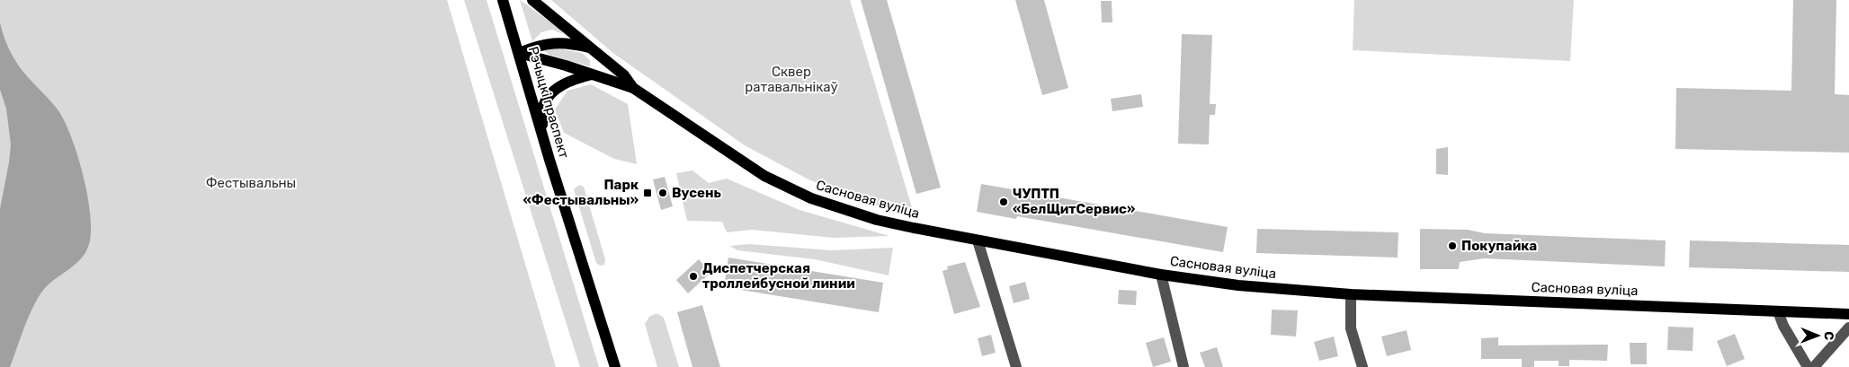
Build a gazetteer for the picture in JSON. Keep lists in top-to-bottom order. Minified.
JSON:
{"streets":{"main road":["Рэчыцкі праспект","Сасновая вуліца"]},"crossings":[["Рэчыцкі праспект","Сасновая вуліца"]],"parks":["Сквер ратавальнікаў","Фестывальны"],"places":{"transit":["Парк «Фестывальны»"],"other":["Вусень","ЧУПТП «БелЩитСервис»","Покупайка","Диспетчерская троллейбусной линии"]},"north":"right"}
